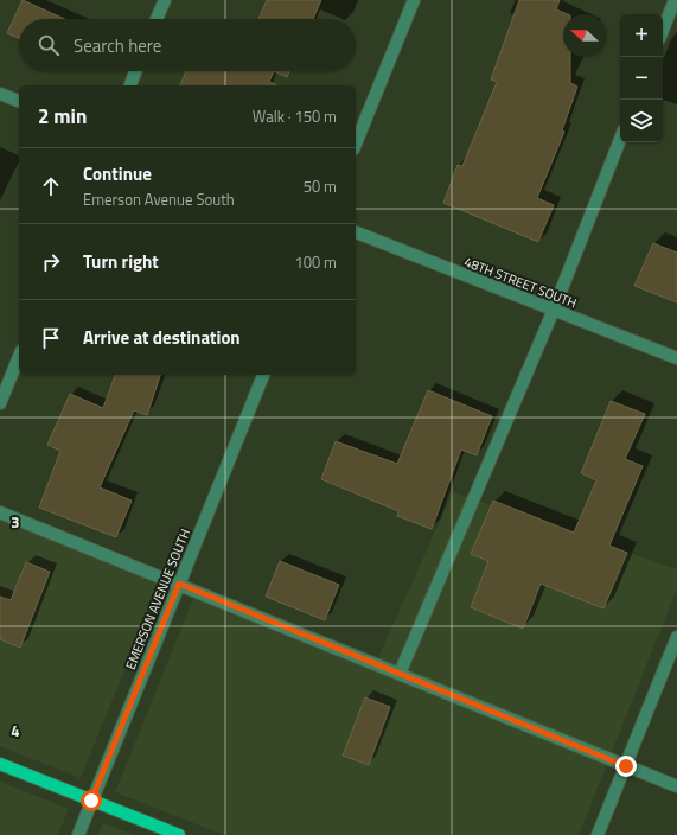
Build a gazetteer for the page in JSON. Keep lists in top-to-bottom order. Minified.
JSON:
{"streets":{"street":["48TH STREET SOUTH","EMERSON AVENUE SOUTH"]},"north":"left","page":{"map_buttons":["+","−"],"search":"Search here","heading":["2 min","Walk · 150 m"],"list":[["Continue","Emerson Avenue South","50 m"],["Turn right","100 m"],"Arrive at destination"]},"grid":{"rows":["3","4"]}}
